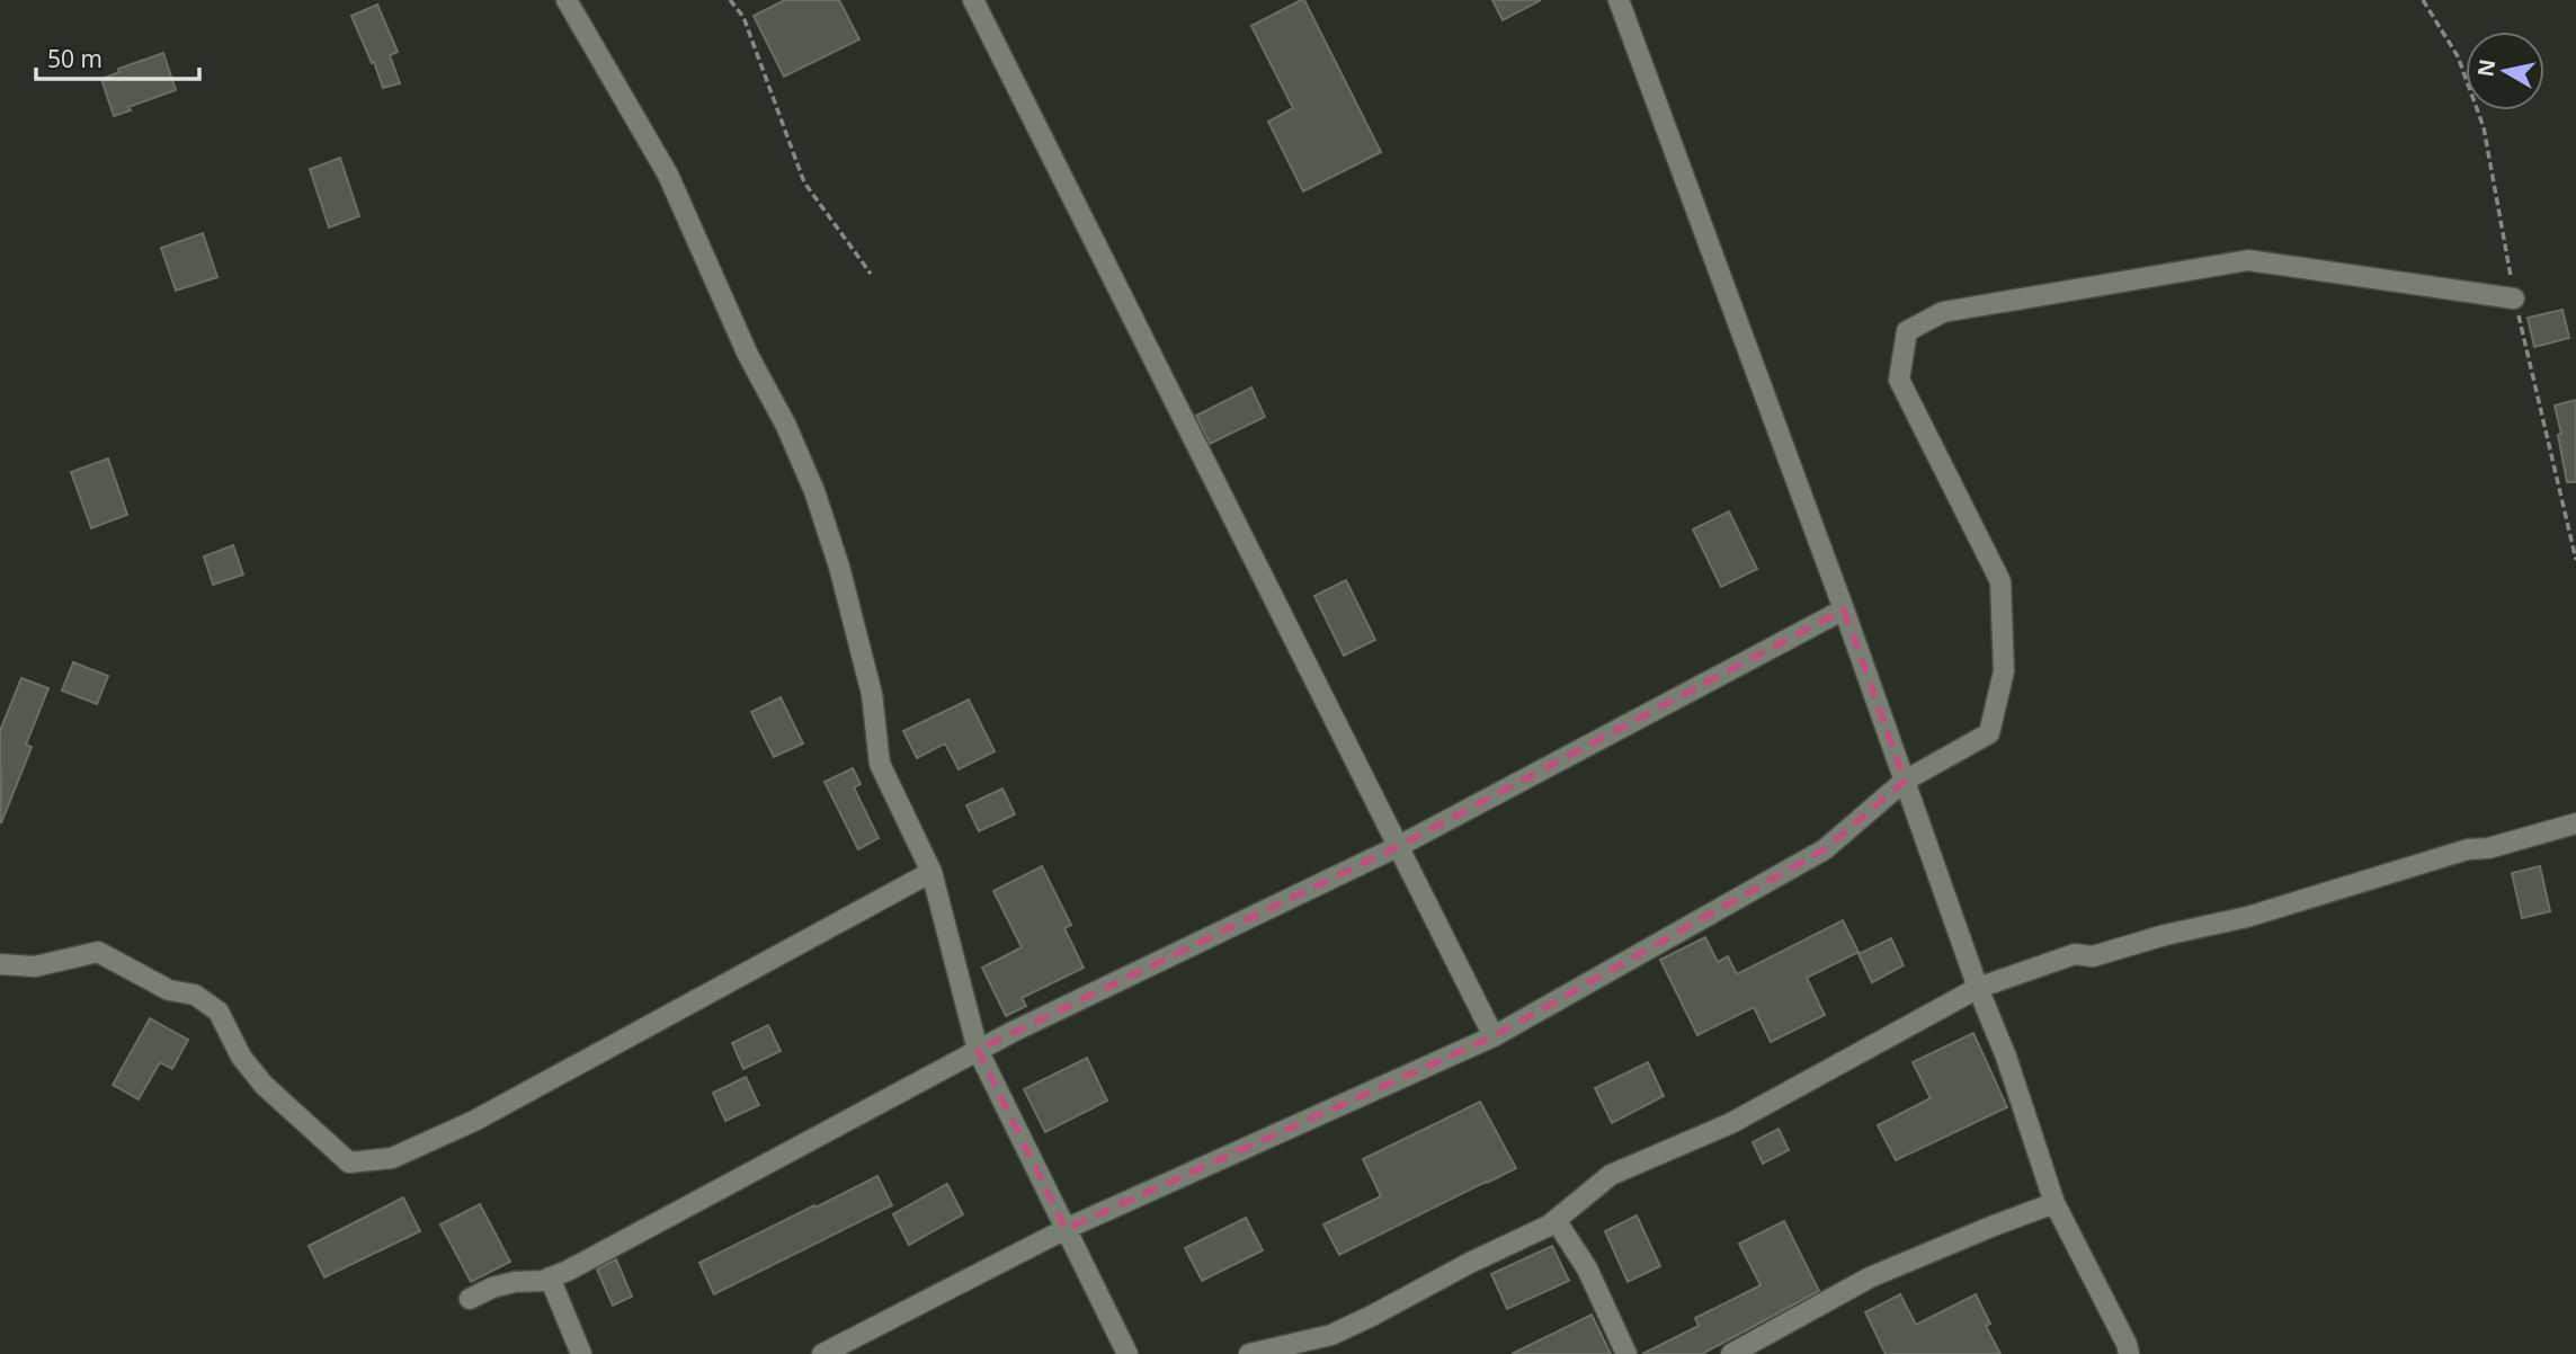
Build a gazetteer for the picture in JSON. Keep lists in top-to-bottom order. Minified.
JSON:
{"scale_bar":"50 m","north":"left"}
